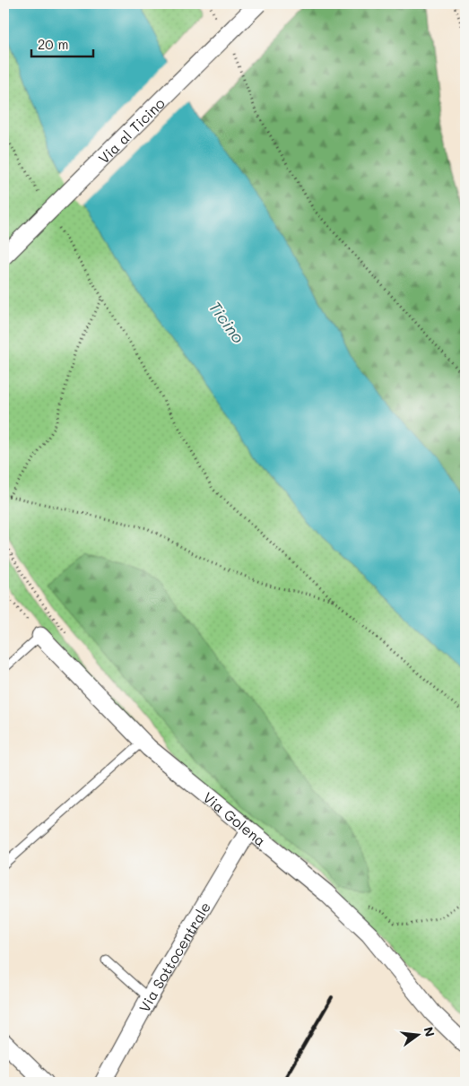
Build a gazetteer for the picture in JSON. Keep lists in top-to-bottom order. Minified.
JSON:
{"streets":{"street":["Via al Ticino","Via Golena","Via Sottocentrale"]},"crossings":[["Via Golena","Via Sottocentrale"]],"water":["Ticino"],"scale_bar":"20 m","north":"right"}
